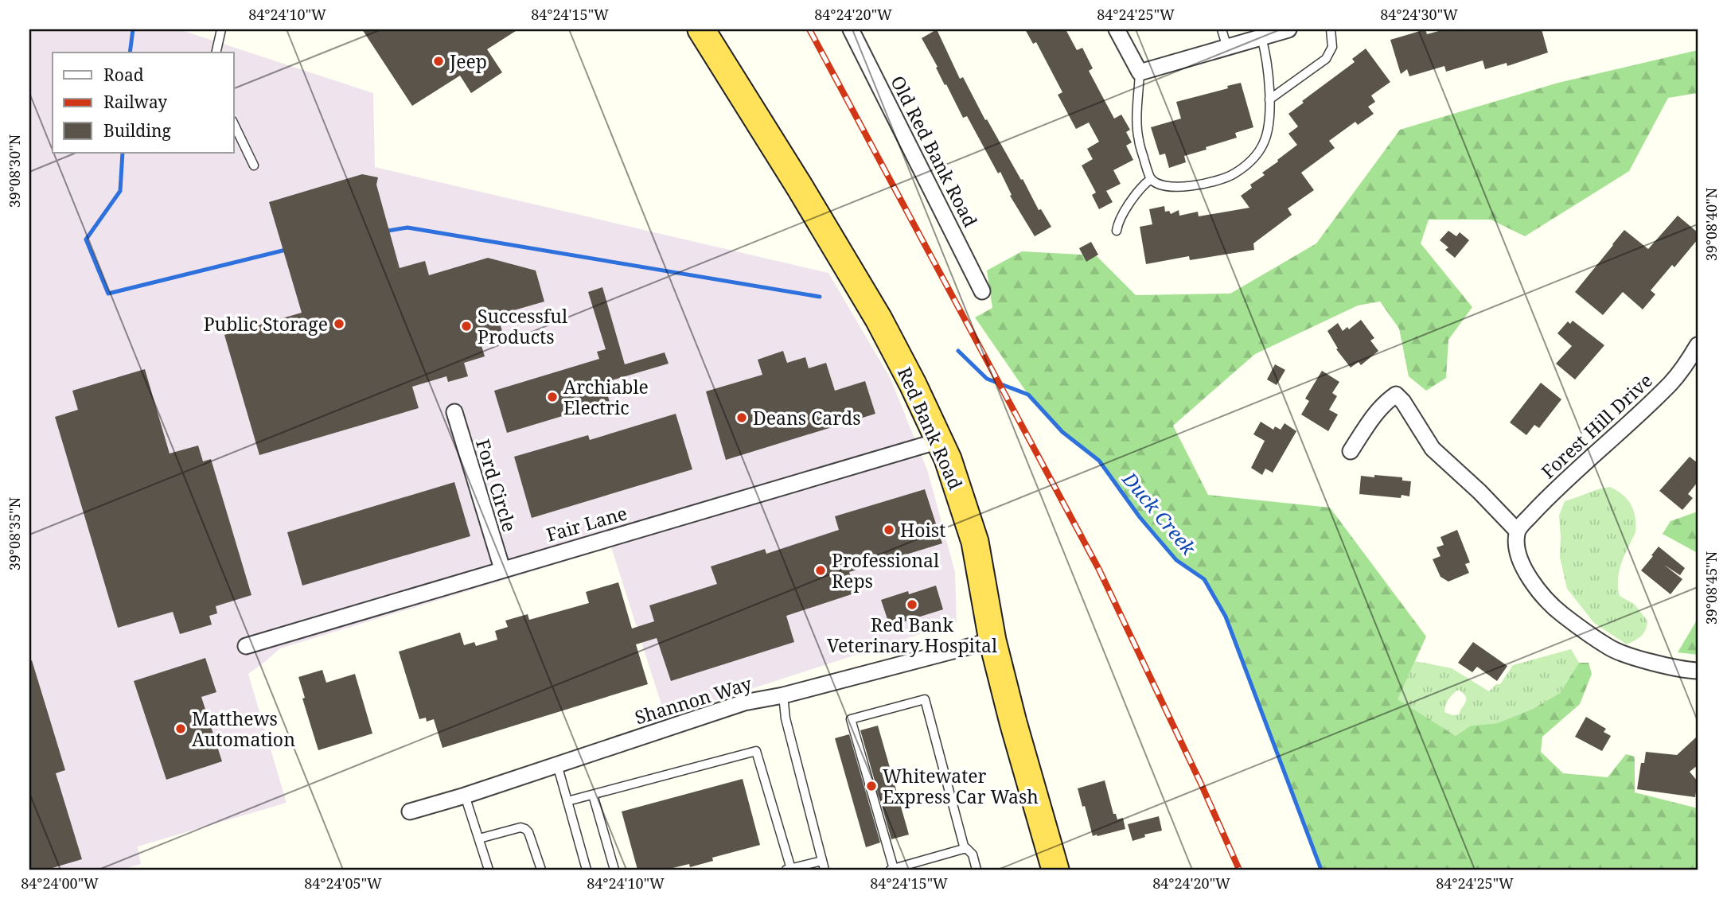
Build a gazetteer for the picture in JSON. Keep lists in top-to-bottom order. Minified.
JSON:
{"streets":{"highway":["Red Bank Road"],"street":["Old Red Bank Road","Forest Hill Drive","Ford Circle","Fair Lane","Shannon Way"]},"crossings":[["Red Bank Road","Fair Lane"],["Red Bank Road","Shannon Way"],["Ford Circle","Fair Lane"]],"water":["Duck Creek"],"places":["Jeep","Public Storage","Successful Products","Archiable Electric","Deans Cards","Hoist","Professional Reps","Red Bank Veterinary Hospital","Matthews Automation","Whitewater Express Car Wash"],"legend":["Road","Railway","Building"],"coordinates":["84°24'10\"W","84°24'15\"W","84°24'20\"W","84°24'25\"W","84°24'30\"W","39°08'30\"N","39°08'40\"N","39°08'35\"N","39°08'45\"N","84°24'00\"W","84°24'05\"W"]}
